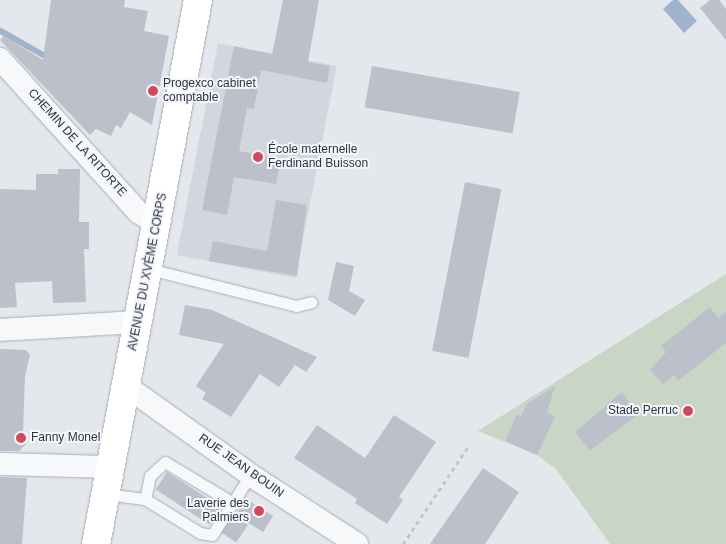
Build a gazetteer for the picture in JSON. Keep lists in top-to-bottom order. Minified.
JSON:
{"streets":{"main road":["AVENUE DU XVÈME CORPS"],"street":["CHEMIN DE LA RITORTE","RUE JEAN BOUIN"]},"crossings":[["CHEMIN DE LA RITORTE","AVENUE DU XVÈME CORPS"],["AVENUE DU XVÈME CORPS","RUE JEAN BOUIN"]],"places":["Progexco cabinet comptable","École maternelle Ferdinand Buisson","Stade Perruc","Fanny Monel","Laverie des Palmiers"]}
